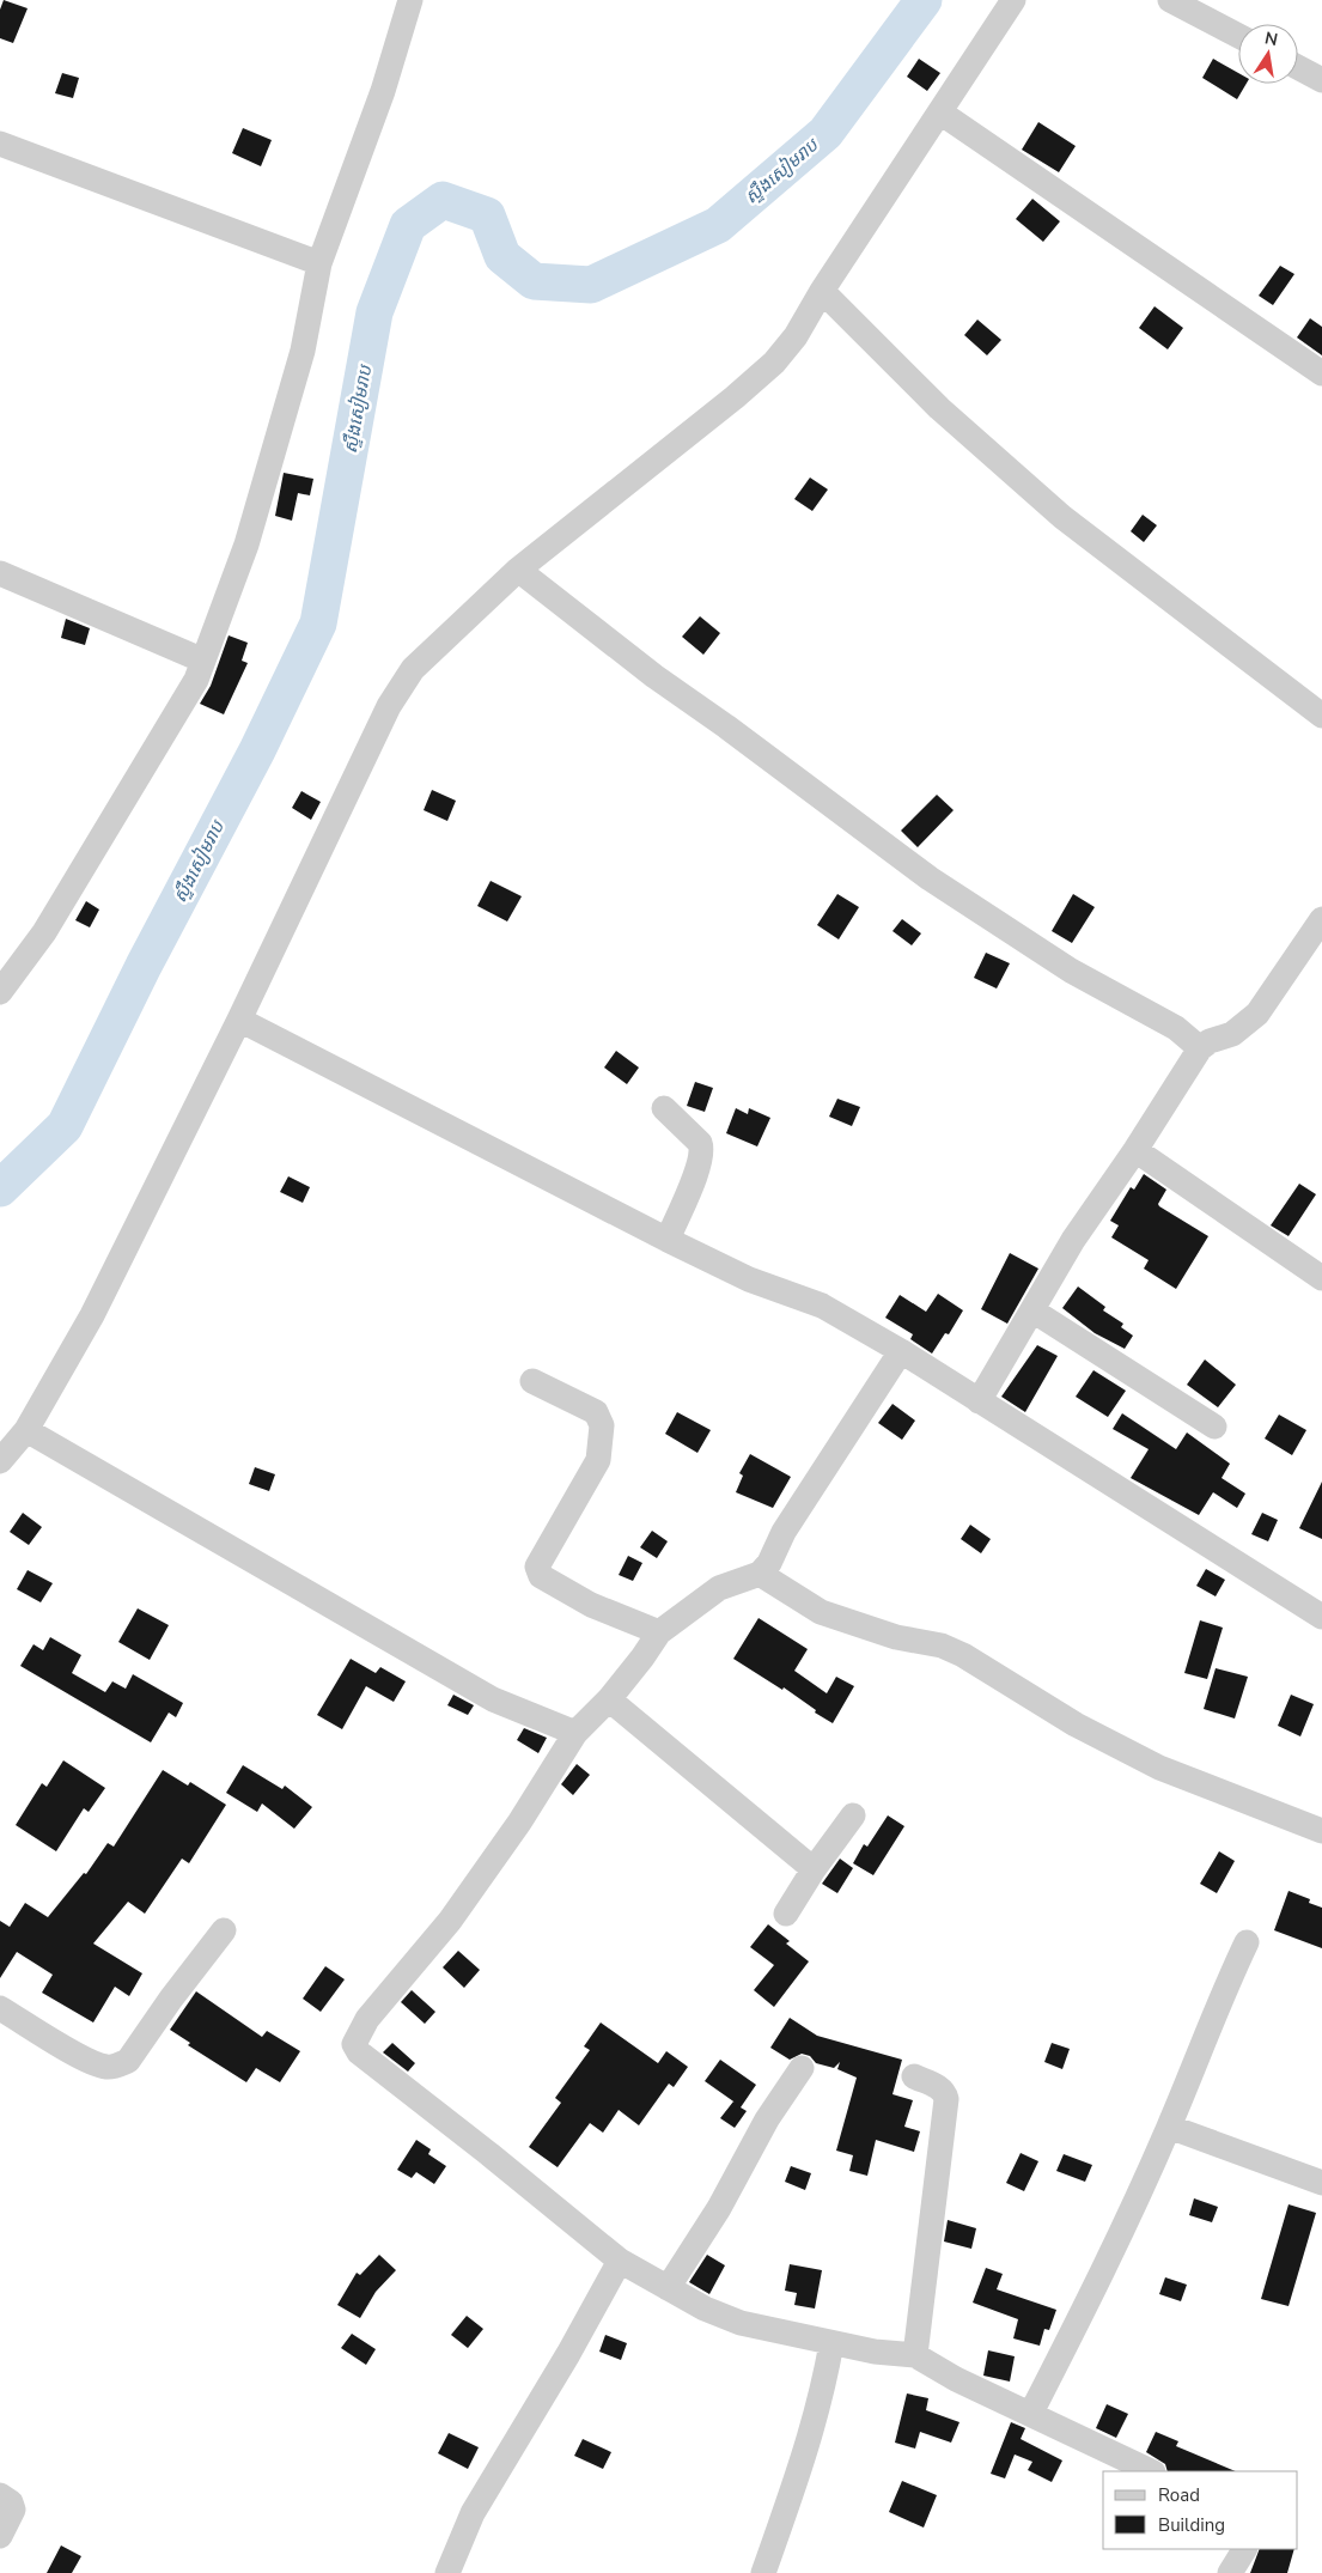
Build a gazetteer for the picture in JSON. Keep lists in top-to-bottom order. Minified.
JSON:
{"water":["ស្ទឹងសៀមរាប"],"legend":["Road","Building"],"north":"top"}
